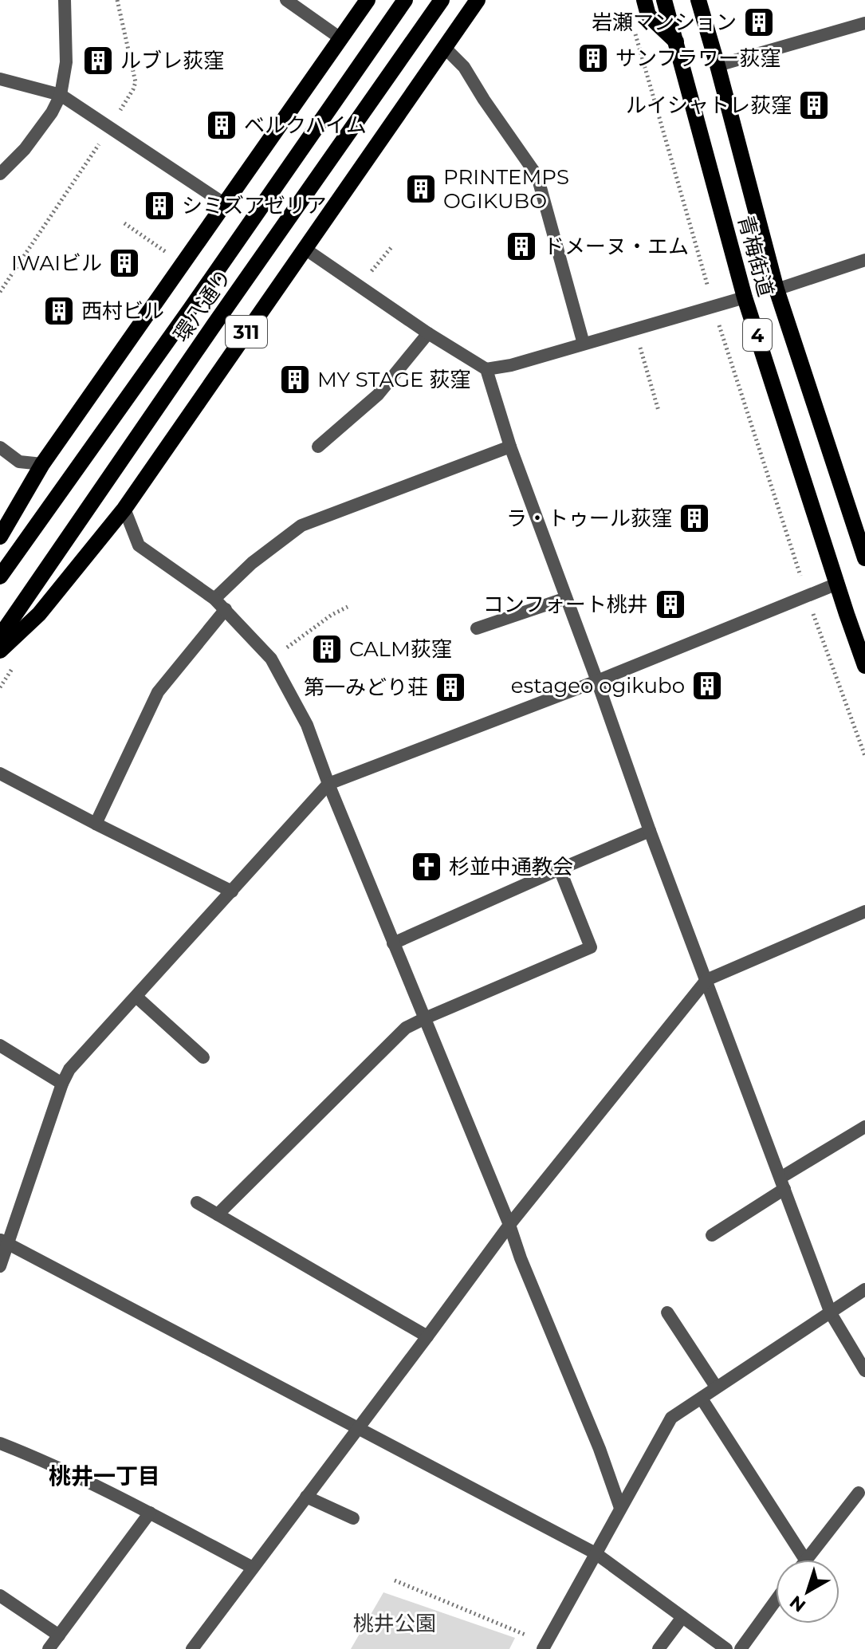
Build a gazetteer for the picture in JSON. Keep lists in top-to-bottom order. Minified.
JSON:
{"streets":{"main road":["青梅街道","環八通り","311","4"]},"districts":["桃井一丁目"],"parks":["桃井公園"],"places":{"building":["岩瀬マンション","サンフラワー荻窪","ルブレ荻窪","ルイシャトレ荻窪","ベルクハイム","PRINTEMPS OGIKUBO","シミズアゼリア","ドメーヌ・エム","IWAIビル","西村ビル","MY STAGE 荻窪","ラ・トゥール荻窪","コンフォート桃井","CALM荻窪","estageo ogikubo","第一みどり荘"],"church":["杉並中通教会"]},"north":"bottom left"}
